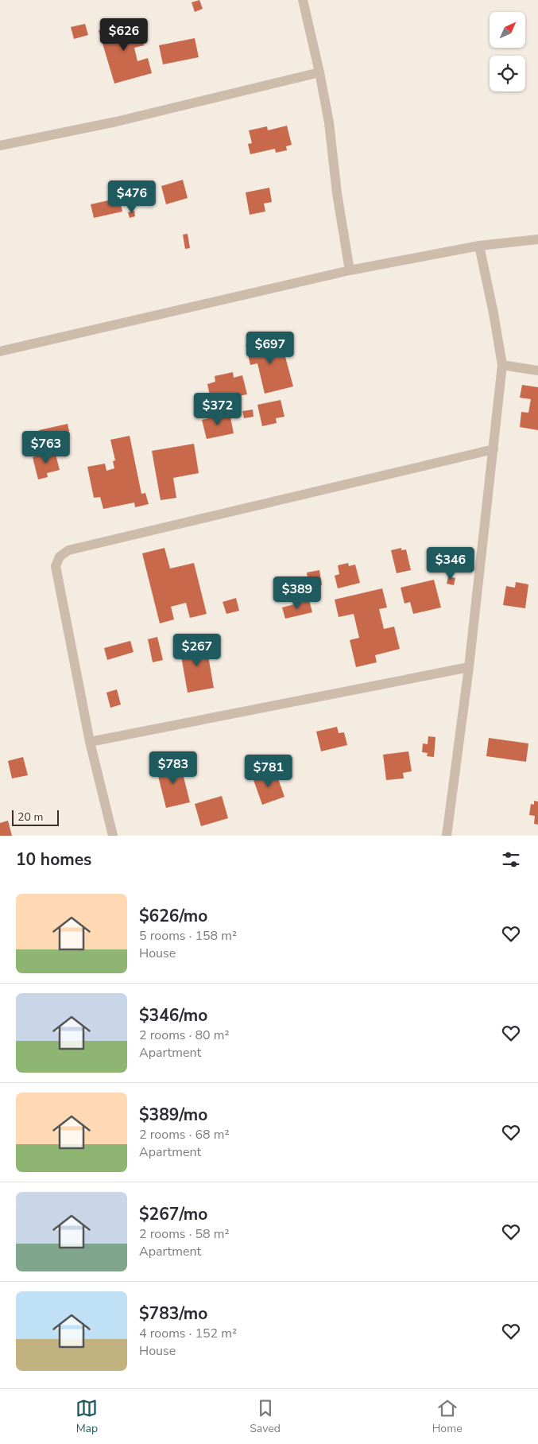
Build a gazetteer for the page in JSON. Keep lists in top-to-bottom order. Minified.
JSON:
{"scale_bar":"20 m","north":"top right","page":{"price":["$626","$476","$697","$372","$763","$346","$389","$267","$783","$781"],"scale":"20 m","heading":"10 homes","list":[{"name":"$626/mo","note":"5 rooms · 158 m² · House"},{"name":"$346/mo","note":"2 rooms · 80 m² · Apartment"},{"name":"$389/mo","note":"2 rooms · 68 m² · Apartment"},{"name":"$267/mo","note":"2 rooms · 58 m² · Apartment"},{"name":"$783/mo","note":"4 rooms · 152 m² · House"}],"tabs":["Map","Saved","Home"]}}
